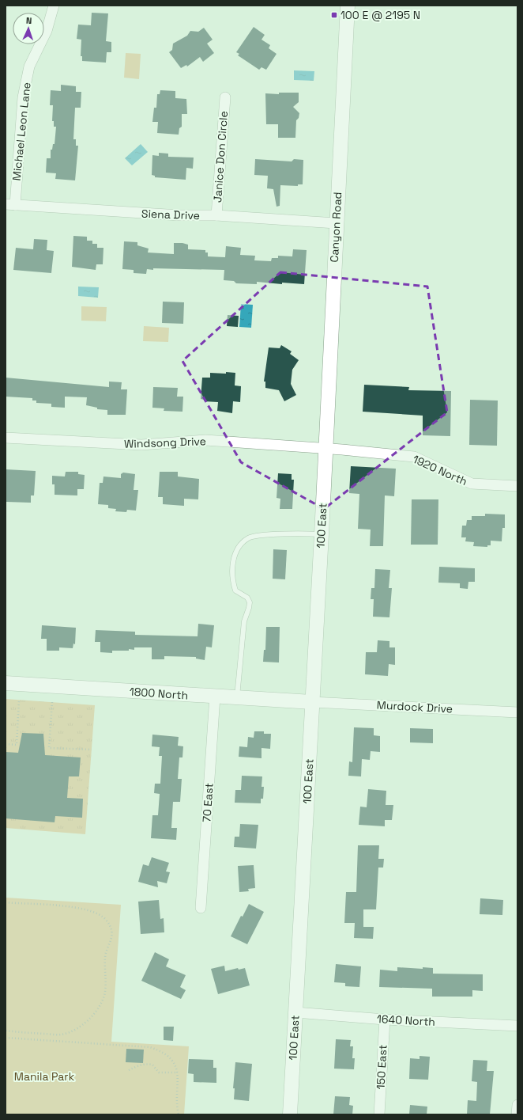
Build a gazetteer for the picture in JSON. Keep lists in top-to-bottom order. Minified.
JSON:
{"streets":{"main road":["Canyon Road","100 East","1800 North"],"street":["Michael Leon Lane","Janice Don Circle","Siena Drive","Windsong Drive","1920 North","Murdock Drive","70 East","1640 North","150 East"]},"crossings":[["Michael Leon Lane","Siena Drive"],["Janice Don Circle","Siena Drive"],["Siena Drive","Canyon Road"],["Canyon Road","Windsong Drive"],["Canyon Road","1920 North"],["Canyon Road","100 East"],["Windsong Drive","1920 North"],["Windsong Drive","100 East"],["1920 North","100 East"],["100 East","1800 North"],["100 East","Murdock Drive"],["100 East","1640 North"],["1800 North","Murdock Drive"],["1800 North","70 East"],["1640 North","150 East"]],"parks":["Manila Park"],"places":{"transit":["100 E @ 2195 N"]},"north":"top"}
